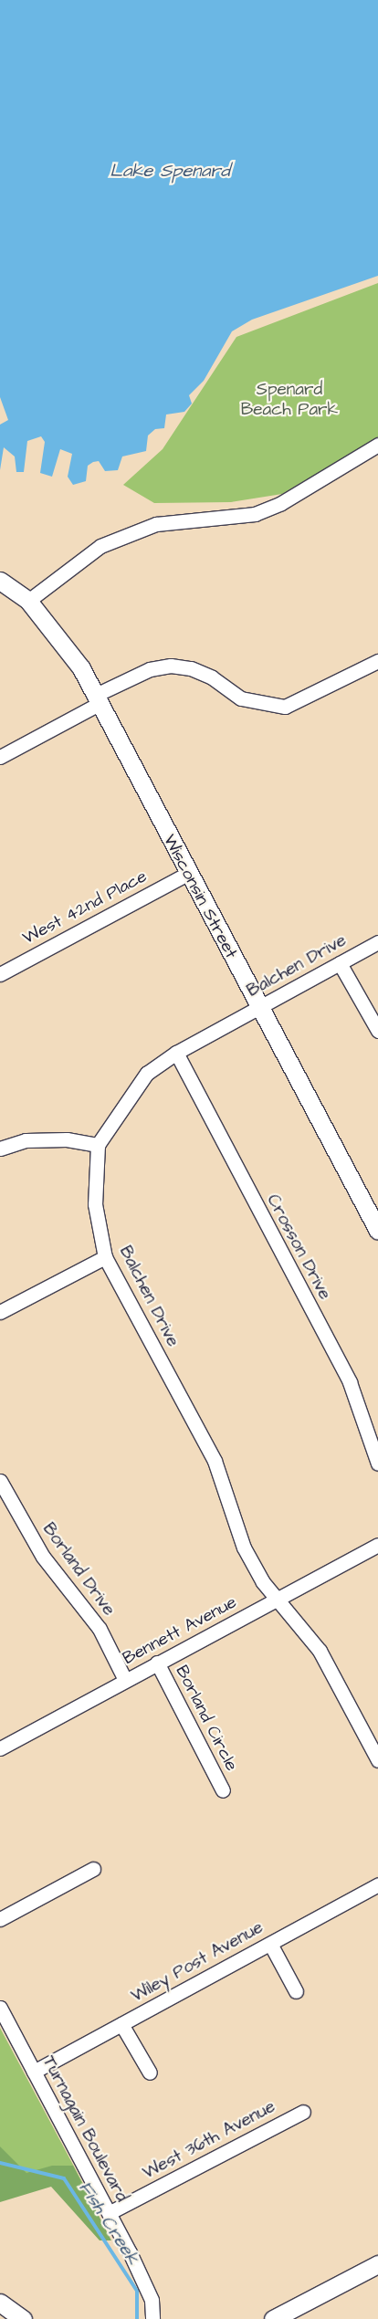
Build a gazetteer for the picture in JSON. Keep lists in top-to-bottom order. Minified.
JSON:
{"streets":{"street":["Wisconsin Street","West 42nd Place","Balchen Drive","Crosson Drive","Borland Drive","Bennett Avenue","Borland Circle","Wiley Post Avenue","Turnagain Boulevard","West 36th Avenue"]},"crossings":[["Wisconsin Street","West 42nd Place"],["Wisconsin Street","Balchen Drive"],["Balchen Drive","Crosson Drive"],["Balchen Drive","Bennett Avenue"],["Borland Drive","Bennett Avenue"],["Bennett Avenue","Borland Circle"],["Wiley Post Avenue","Turnagain Boulevard"],["Turnagain Boulevard","West 36th Avenue"]],"water":["Lake Spenard","Fish Creek"],"parks":["Spenard Beach Park"]}
